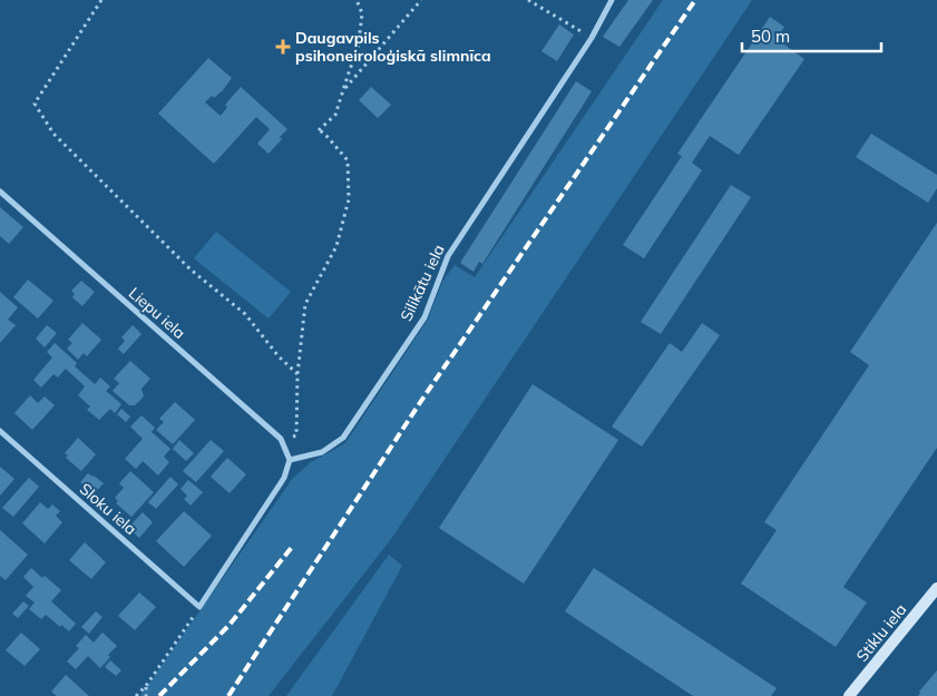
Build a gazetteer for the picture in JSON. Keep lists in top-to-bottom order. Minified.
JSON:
{"streets":{"street":["Silikātu iela","Liepu iela","Sloku iela","Stiklu iela"]},"crossings":[["Silikātu iela","Liepu iela"]],"places":{"health":["Daugavpils psihoneiroloģiskā slimnīca"]},"scale_bar":"50 m"}
